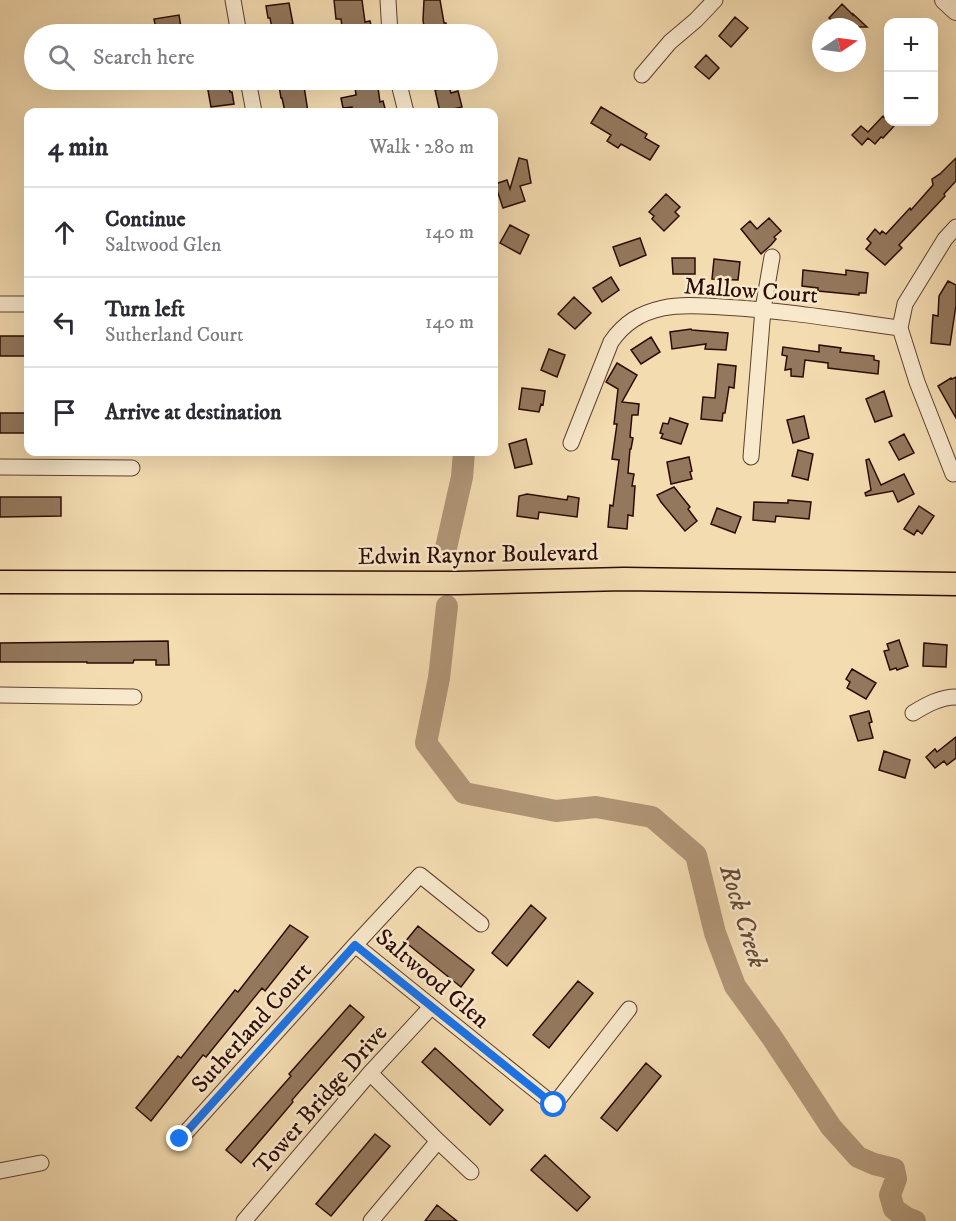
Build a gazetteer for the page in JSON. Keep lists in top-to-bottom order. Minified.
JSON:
{"streets":{"main road":["Edwin Raynor Boulevard"],"street":["Mallow Court","Saltwood Glen","Sutherland Court","Tower Bridge Drive"]},"crossings":[["Saltwood Glen","Sutherland Court"],["Saltwood Glen","Tower Bridge Drive"]],"water":["Rock Creek"],"north":"right","page":{"map_buttons":["+","−"],"search":"Search here","heading":["4 min","Walk · 280 m"],"list":[["Continue","Saltwood Glen","140 m"],["Turn left","Sutherland Court","140 m"],"Arrive at destination"]}}
